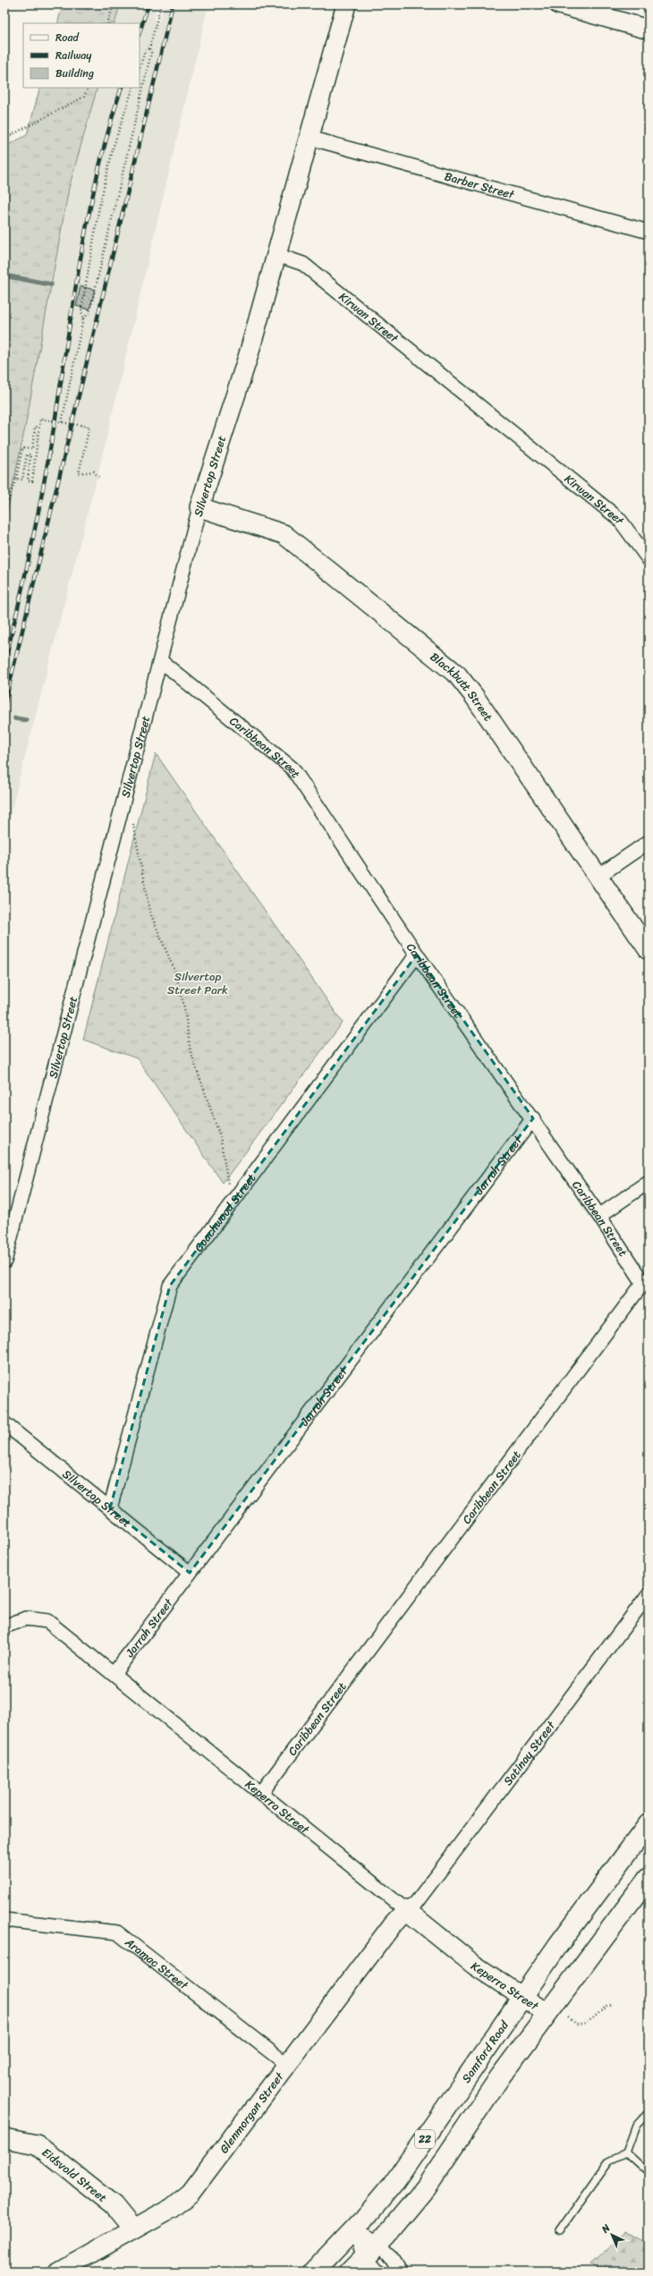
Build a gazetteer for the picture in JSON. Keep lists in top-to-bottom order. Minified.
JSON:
{"streets":{"main road":["Samford Road","22"],"street":["Barber Street","Kirwan Street","Silvertop Street","Blackbutt Street","Caribbean Street","Jarrah Street","Coachwood Street","Satinay Street","Keperra Street","Aramac Street","Glenmorgan Street","Eidsvold Street"]},"crossings":[["Kirwan Street","Silvertop Street"],["Silvertop Street","Blackbutt Street"],["Silvertop Street","Caribbean Street"],["Silvertop Street","Jarrah Street"],["Silvertop Street","Coachwood Street"],["Caribbean Street","Jarrah Street"],["Caribbean Street","Coachwood Street"],["Caribbean Street","Keperra Street"],["Jarrah Street","Keperra Street"],["Satinay Street","Keperra Street"],["Satinay Street","Glenmorgan Street"],["Keperra Street","Samford Road"],["Keperra Street","Glenmorgan Street"],["Keperra Street","22"],["Aramac Street","Glenmorgan Street"],["Glenmorgan Street","Eidsvold Street"]],"parks":["Silvertop Street Park"],"legend":["Road","Railway","Building"],"north":"top left"}
